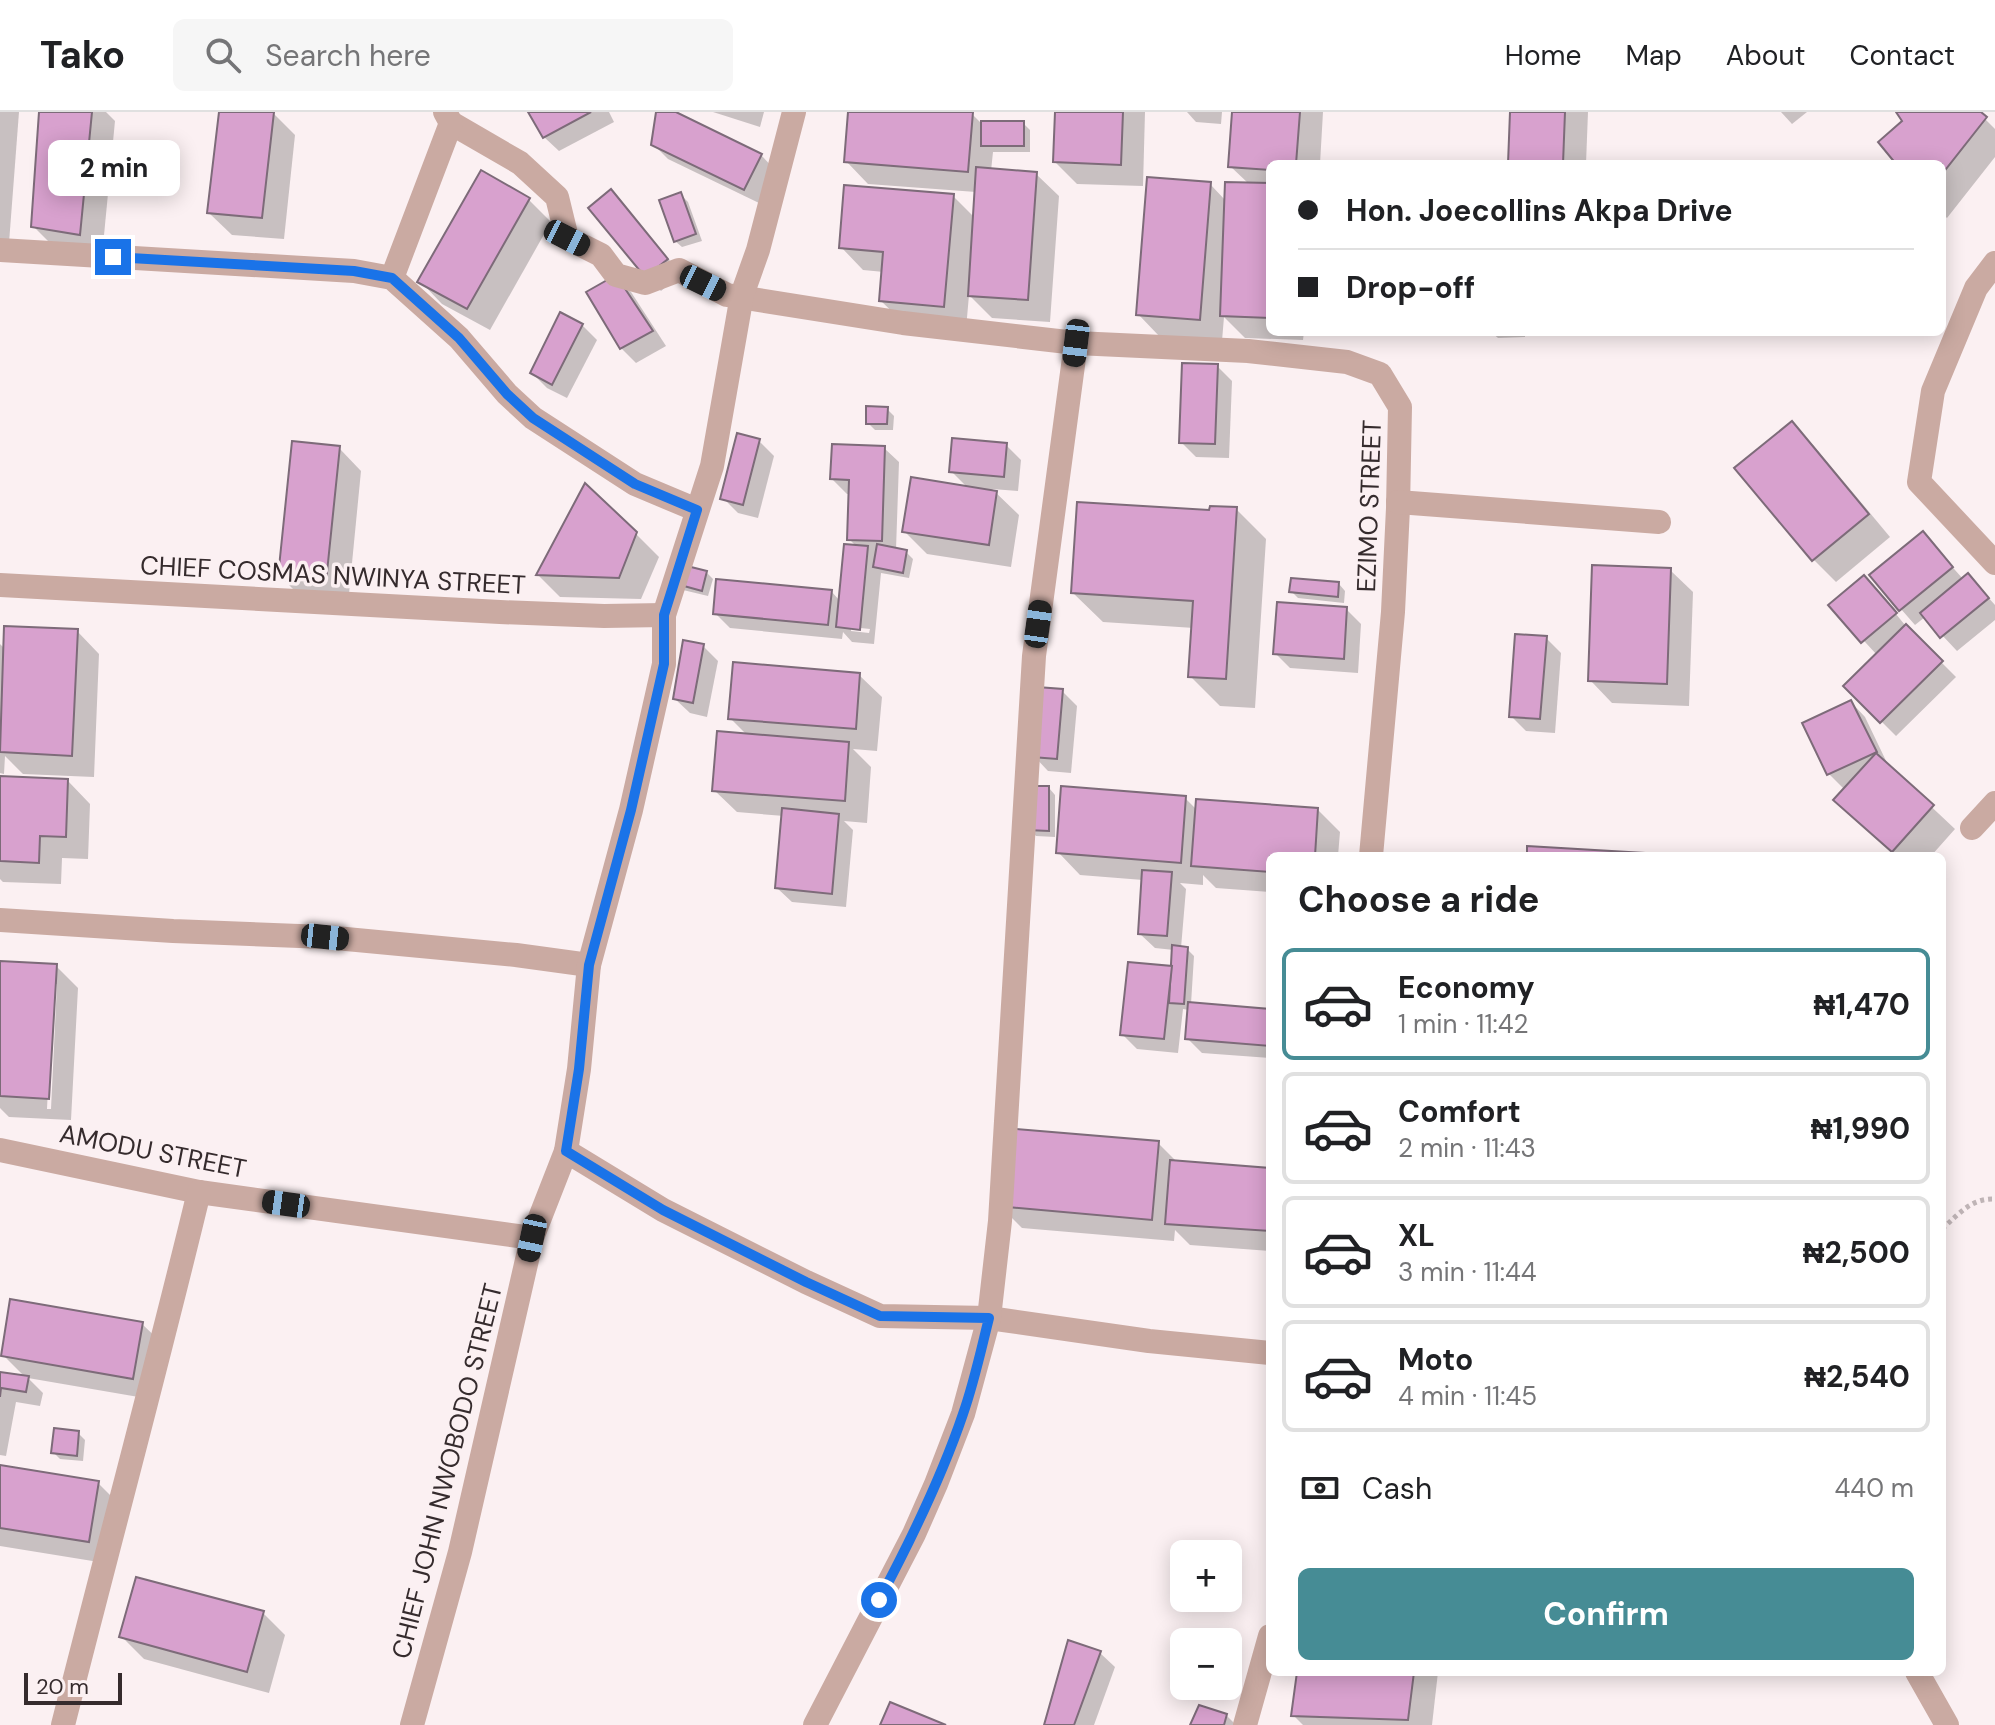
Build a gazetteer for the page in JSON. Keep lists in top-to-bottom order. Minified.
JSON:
{"streets":{"street":["EZIMO STREET","CHIEF COSMAS NWINYA STREET","AMODU STREET","CHIEF JOHN NWOBODO STREET"]},"crossings":[["EZIMO STREET","CHIEF JOHN NWOBODO STREET"],["CHIEF COSMAS NWINYA STREET","CHIEF JOHN NWOBODO STREET"],["AMODU STREET","CHIEF JOHN NWOBODO STREET"]],"scale_bar":"20 m","page":{"header":"Tako","search":"Search here","nav":["Home","Map","About","Contact"],"bubble":"2 min","banner":["Hon. Joecollins Akpa Drive","Drop-off"],"heading":"Choose a ride","list":[{"name":"Economy","note":"1 min · 11:42","value":"₦1,470"},{"name":"Comfort","note":"2 min · 11:43","value":"₦1,990"},{"name":"XL","note":"3 min · 11:44","value":"₦2,500"},{"name":"Moto","note":"4 min · 11:45","value":"₦2,540"}],"pay":["Cash","440 m"],"map_buttons":["+","−"],"buttons":"Confirm","scale":"20 m"}}
